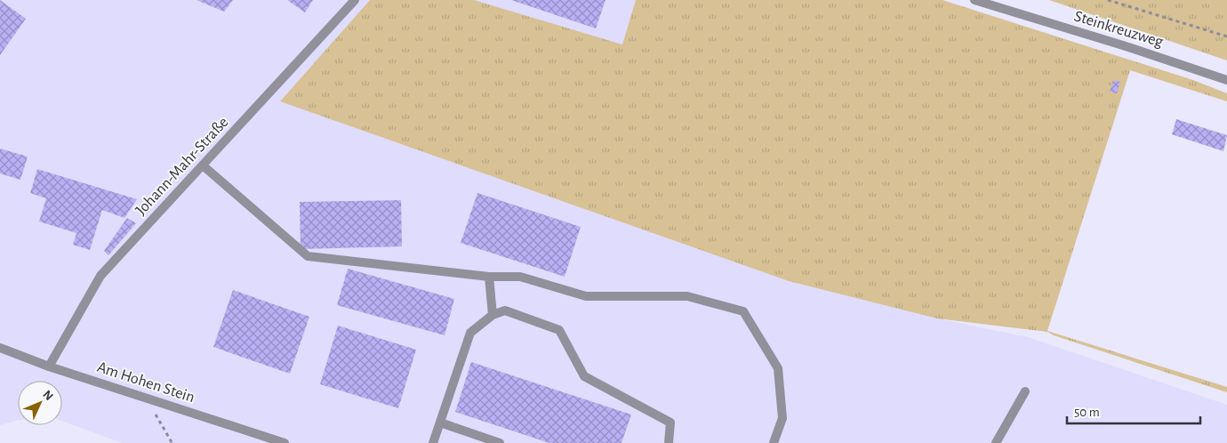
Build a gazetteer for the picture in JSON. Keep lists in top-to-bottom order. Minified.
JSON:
{"streets":{"street":["Steinkreuzweg","Johann-Mahr-Straße","Am Hohen Stein"]},"crossings":[["Johann-Mahr-Straße","Am Hohen Stein"]],"scale_bar":"50 m","north":"top right"}
